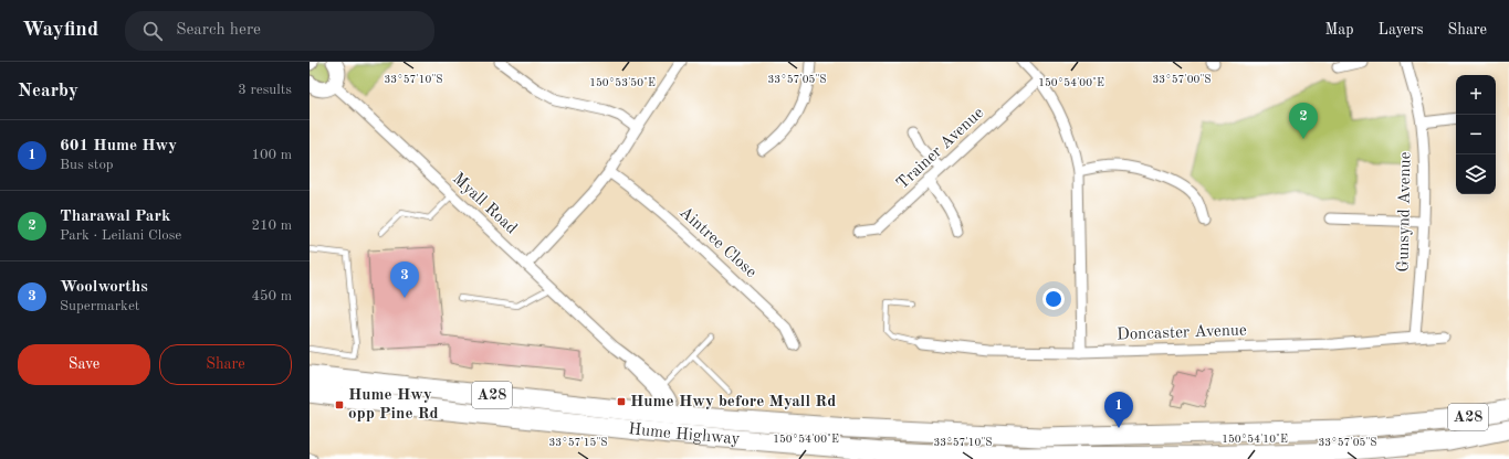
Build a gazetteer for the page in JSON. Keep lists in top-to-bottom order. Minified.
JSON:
{"streets":{"highway":["A28","Hume Highway"],"street":["Trainer Avenue","Myall Road","Gunsynd Avenue","Aintree Close","Doncaster Avenue"]},"crossings":[["Myall Road","Hume Highway"],["Gunsynd Avenue","Doncaster Avenue"]],"places":{"transit":["Hume Hwy before Myall Rd","Hume Hwy opp Pine Rd"]},"page":{"header":"Wayfind","search":"Search here","nav":["Map","Layers","Share"],"heading":["Nearby","3 results"],"map_buttons":["+","−"],"pins":["2","3","1"],"list":[{"mark":"1","name":"601 Hume Hwy","note":"Bus stop","value":"100 m"},{"mark":"2","name":"Tharawal Park","note":"Park · Leilani Close","value":"210 m"},{"mark":"3","name":"Woolworths","note":"Supermarket","value":"450 m"}],"buttons":["Save","Share"]},"coordinates":["33°57'00\"S","33°57'10\"S","33°57'05\"S","150°53'50\"E","150°54'00\"E","150°54'10\"E","33°57'15\"S"]}
